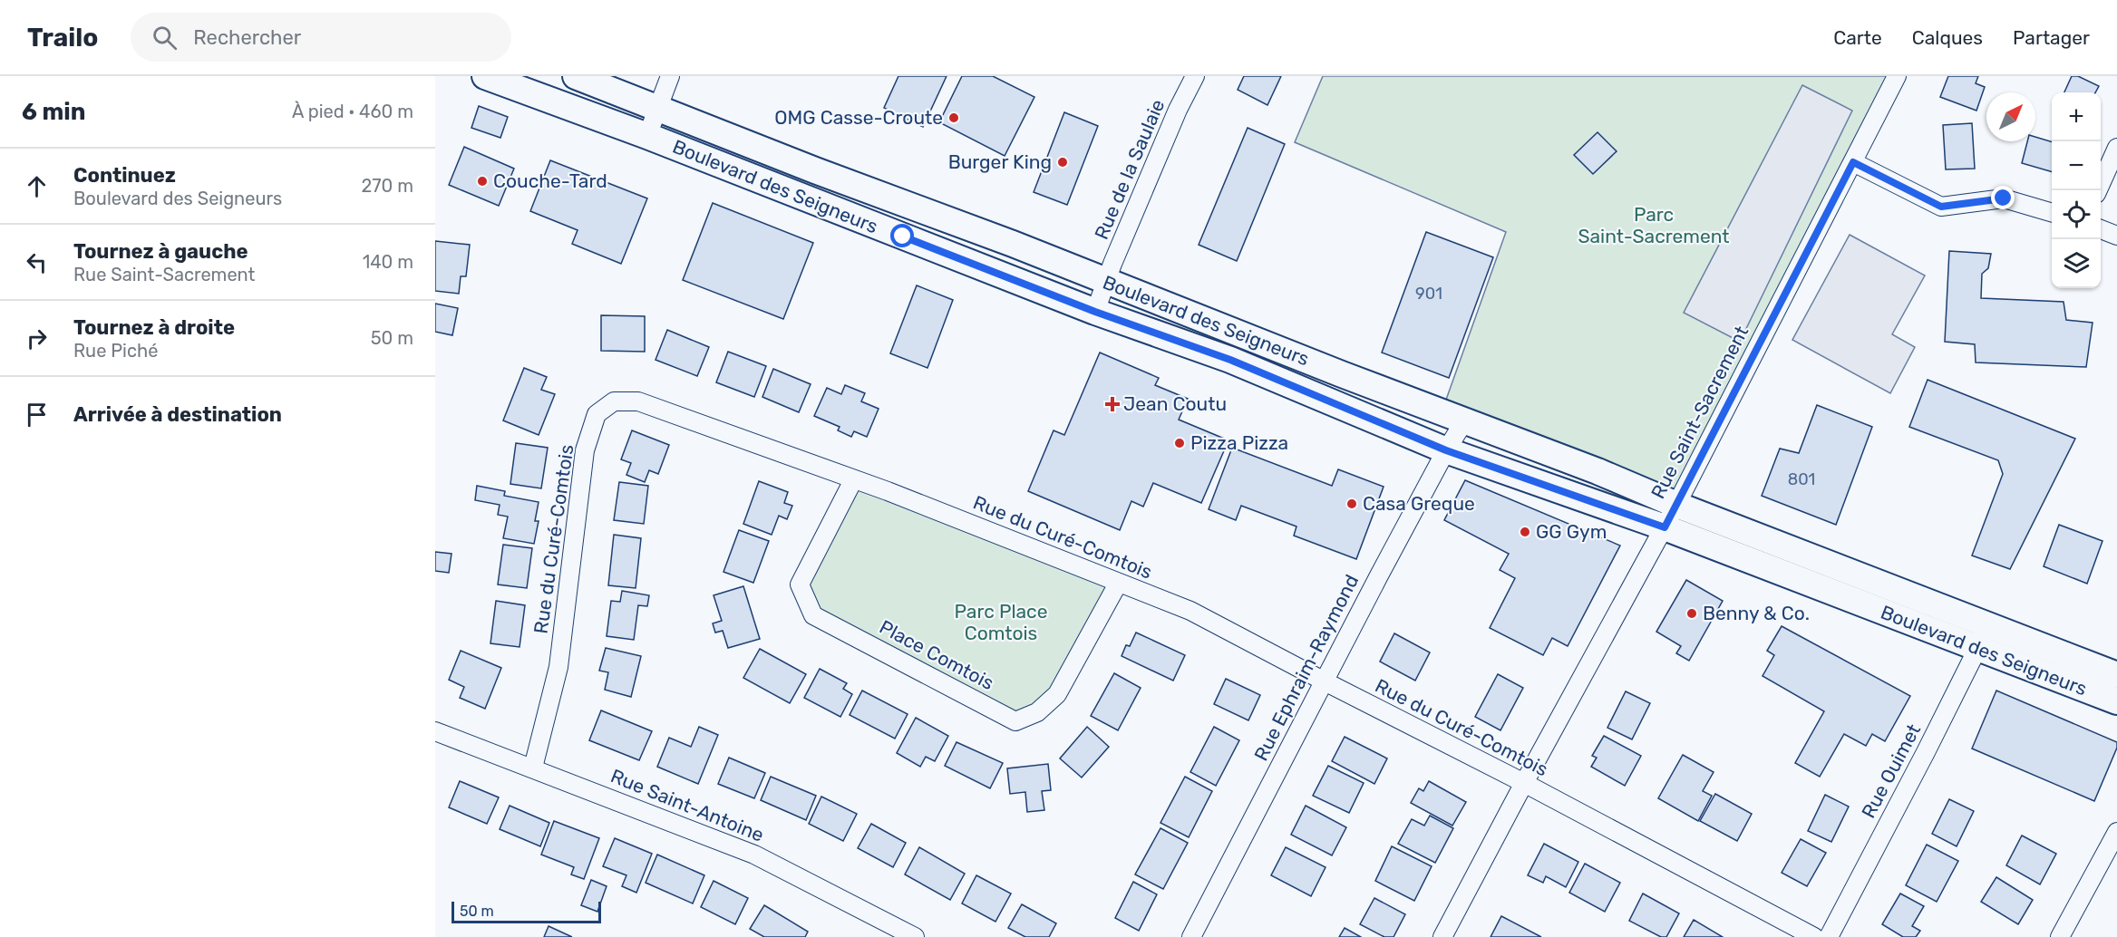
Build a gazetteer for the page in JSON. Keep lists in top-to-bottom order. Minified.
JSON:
{"streets":{"main road":["Boulevard des Seigneurs"],"street":["Rue de la Saulaie","Rue Saint-Sacrement","Rue du Curé-Comtois","Place Comtois","Rue Ephraim-Raymond","Rue Ouimet","Rue Saint-Antoine"]},"crossings":[["Rue de la Saulaie","Boulevard des Seigneurs"],["Boulevard des Seigneurs","Rue Saint-Sacrement"],["Boulevard des Seigneurs","Rue Ephraim-Raymond"],["Boulevard des Seigneurs","Rue Ouimet"],["Rue Saint-Sacrement","Rue du Curé-Comtois"],["Rue du Curé-Comtois","Place Comtois"],["Rue du Curé-Comtois","Rue Ephraim-Raymond"],["Rue du Curé-Comtois","Rue Saint-Antoine"]],"parks":["Parc Saint-Sacrement","Parc Place Comtois"],"places":{"other":["OMG Casse-Croute","Burger King","Couche-Tard","Pizza Pizza","Casa Greque","GG Gym","Benny & Co."],"health":["Jean Coutu"]},"house_numbers":["901","801"],"scale_bar":"50 m","north":"top right","page":{"header":"Trailo","search":"Rechercher","nav":["Carte","Calques","Partager"],"heading":["6 min","À pied · 460 m"],"map_buttons":["+","−"],"list":[["Continuez","Boulevard des Seigneurs","270 m"],["Tournez à gauche","Rue Saint-Sacrement","140 m"],["Tournez à droite","Rue Piché","50 m"],"Arrivée à destination"],"scale":"50 m"}}
